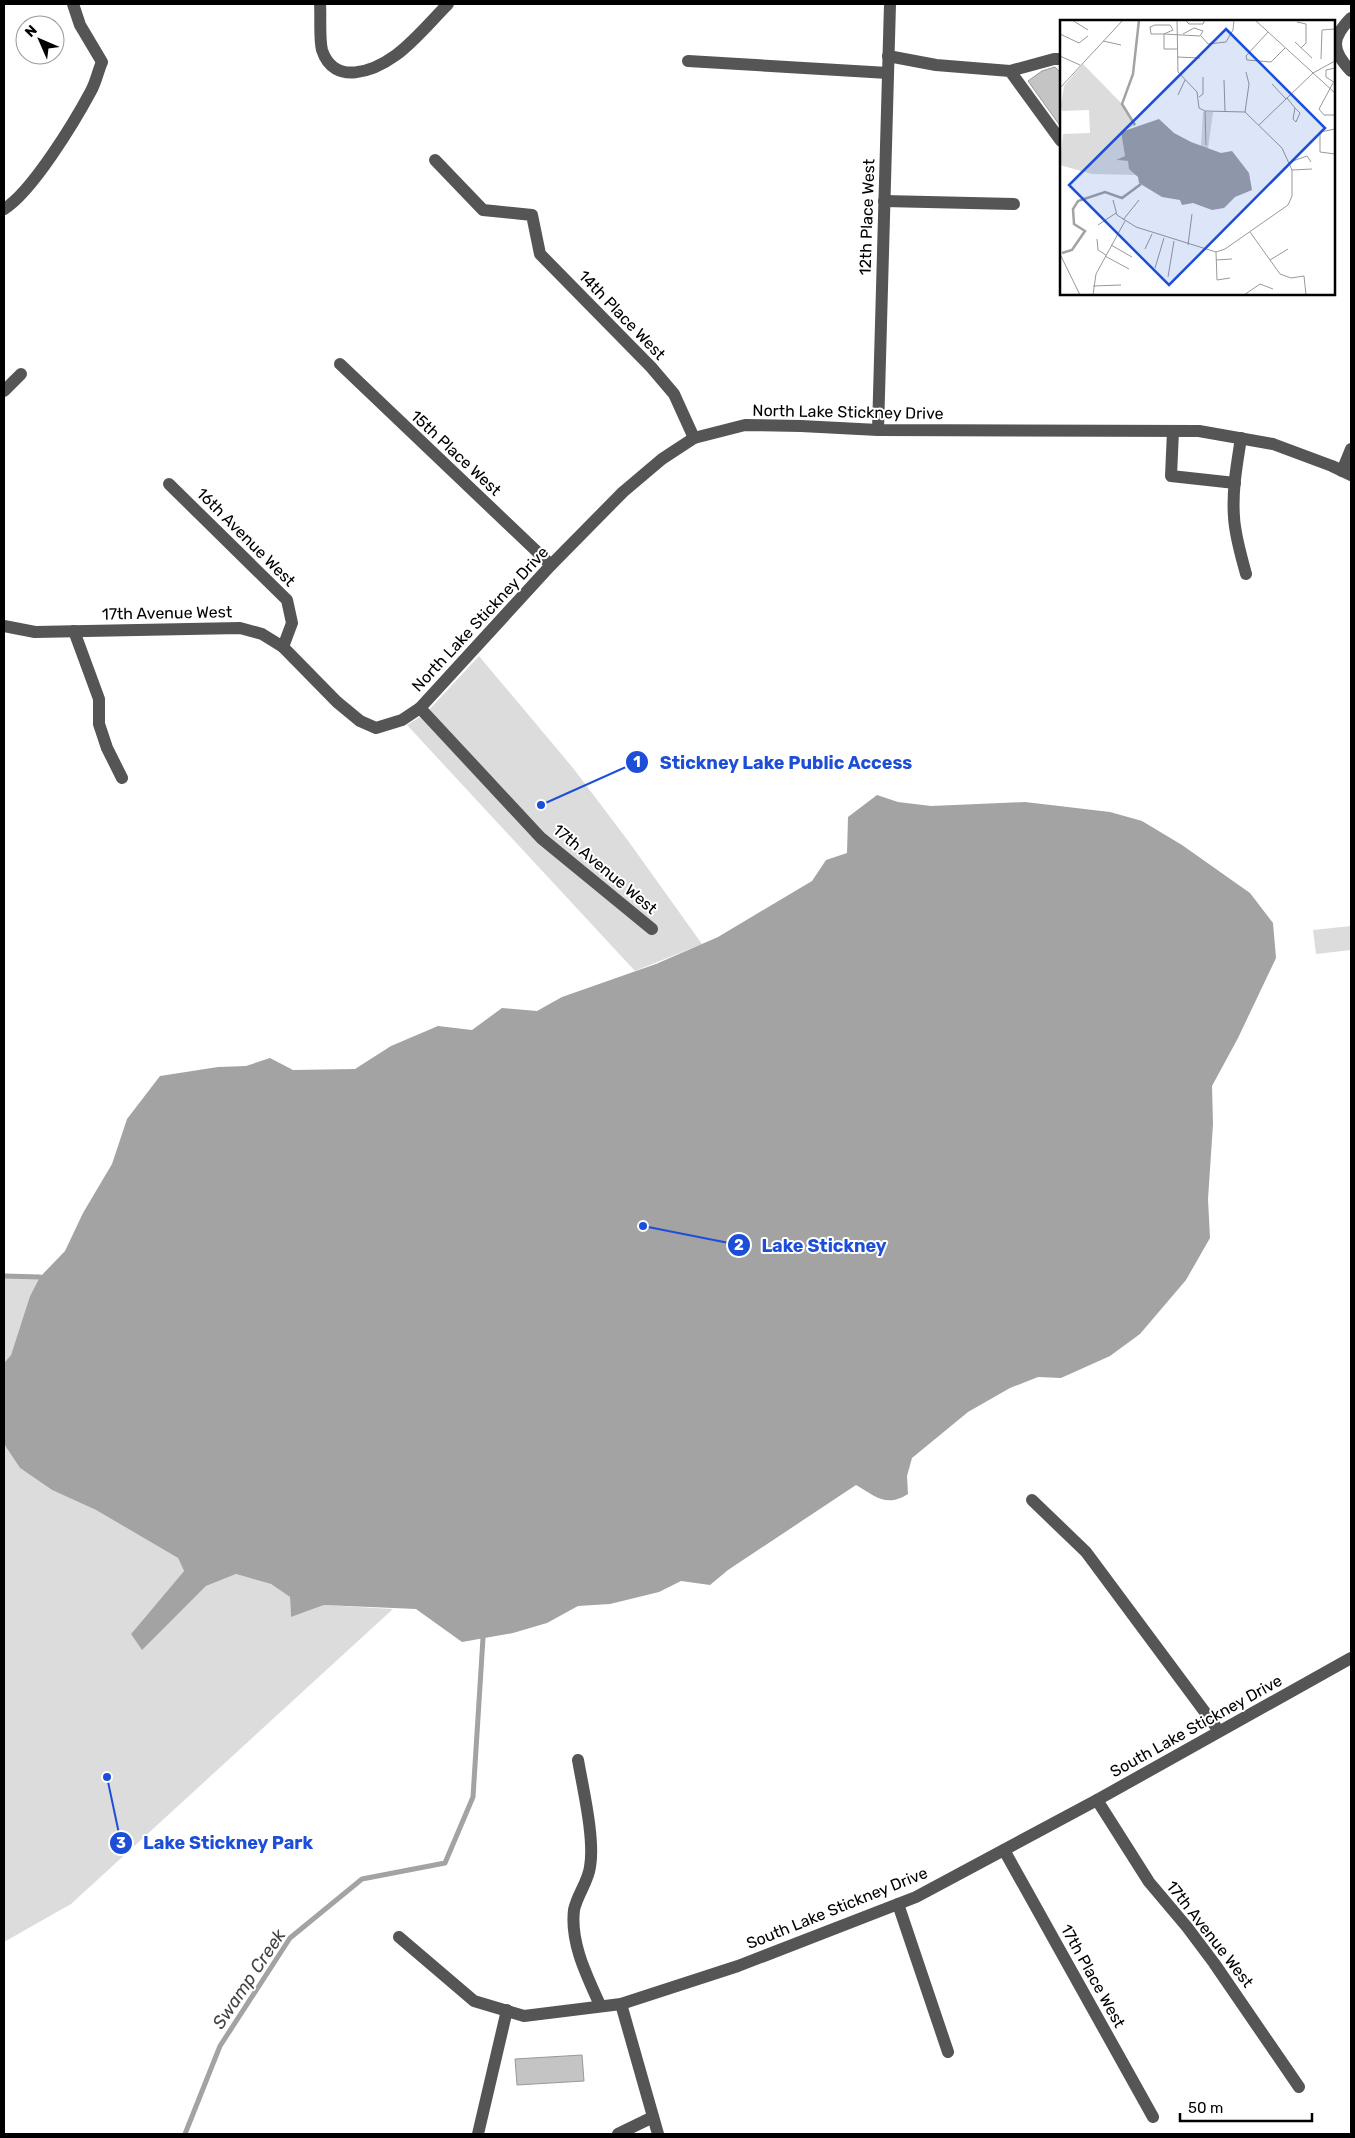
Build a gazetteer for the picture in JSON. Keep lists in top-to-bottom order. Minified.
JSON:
{"streets":{"street":["12th Place West","14th Place West","North Lake Stickney Drive","15th Place West","16th Avenue West","17th Avenue West","South Lake Stickney Drive","17th Place West"]},"crossings":[["12th Place West","North Lake Stickney Drive"],["14th Place West","North Lake Stickney Drive"],["North Lake Stickney Drive","15th Place West"],["North Lake Stickney Drive","17th Avenue West"],["16th Avenue West","17th Avenue West"],["17th Avenue West","South Lake Stickney Drive"],["South Lake Stickney Drive","17th Place West"]],"water":["Swamp Creek"],"places":["Stickney Lake Public Access","Lake Stickney","Lake Stickney Park"],"scale_bar":"50 m","north":"top left"}
